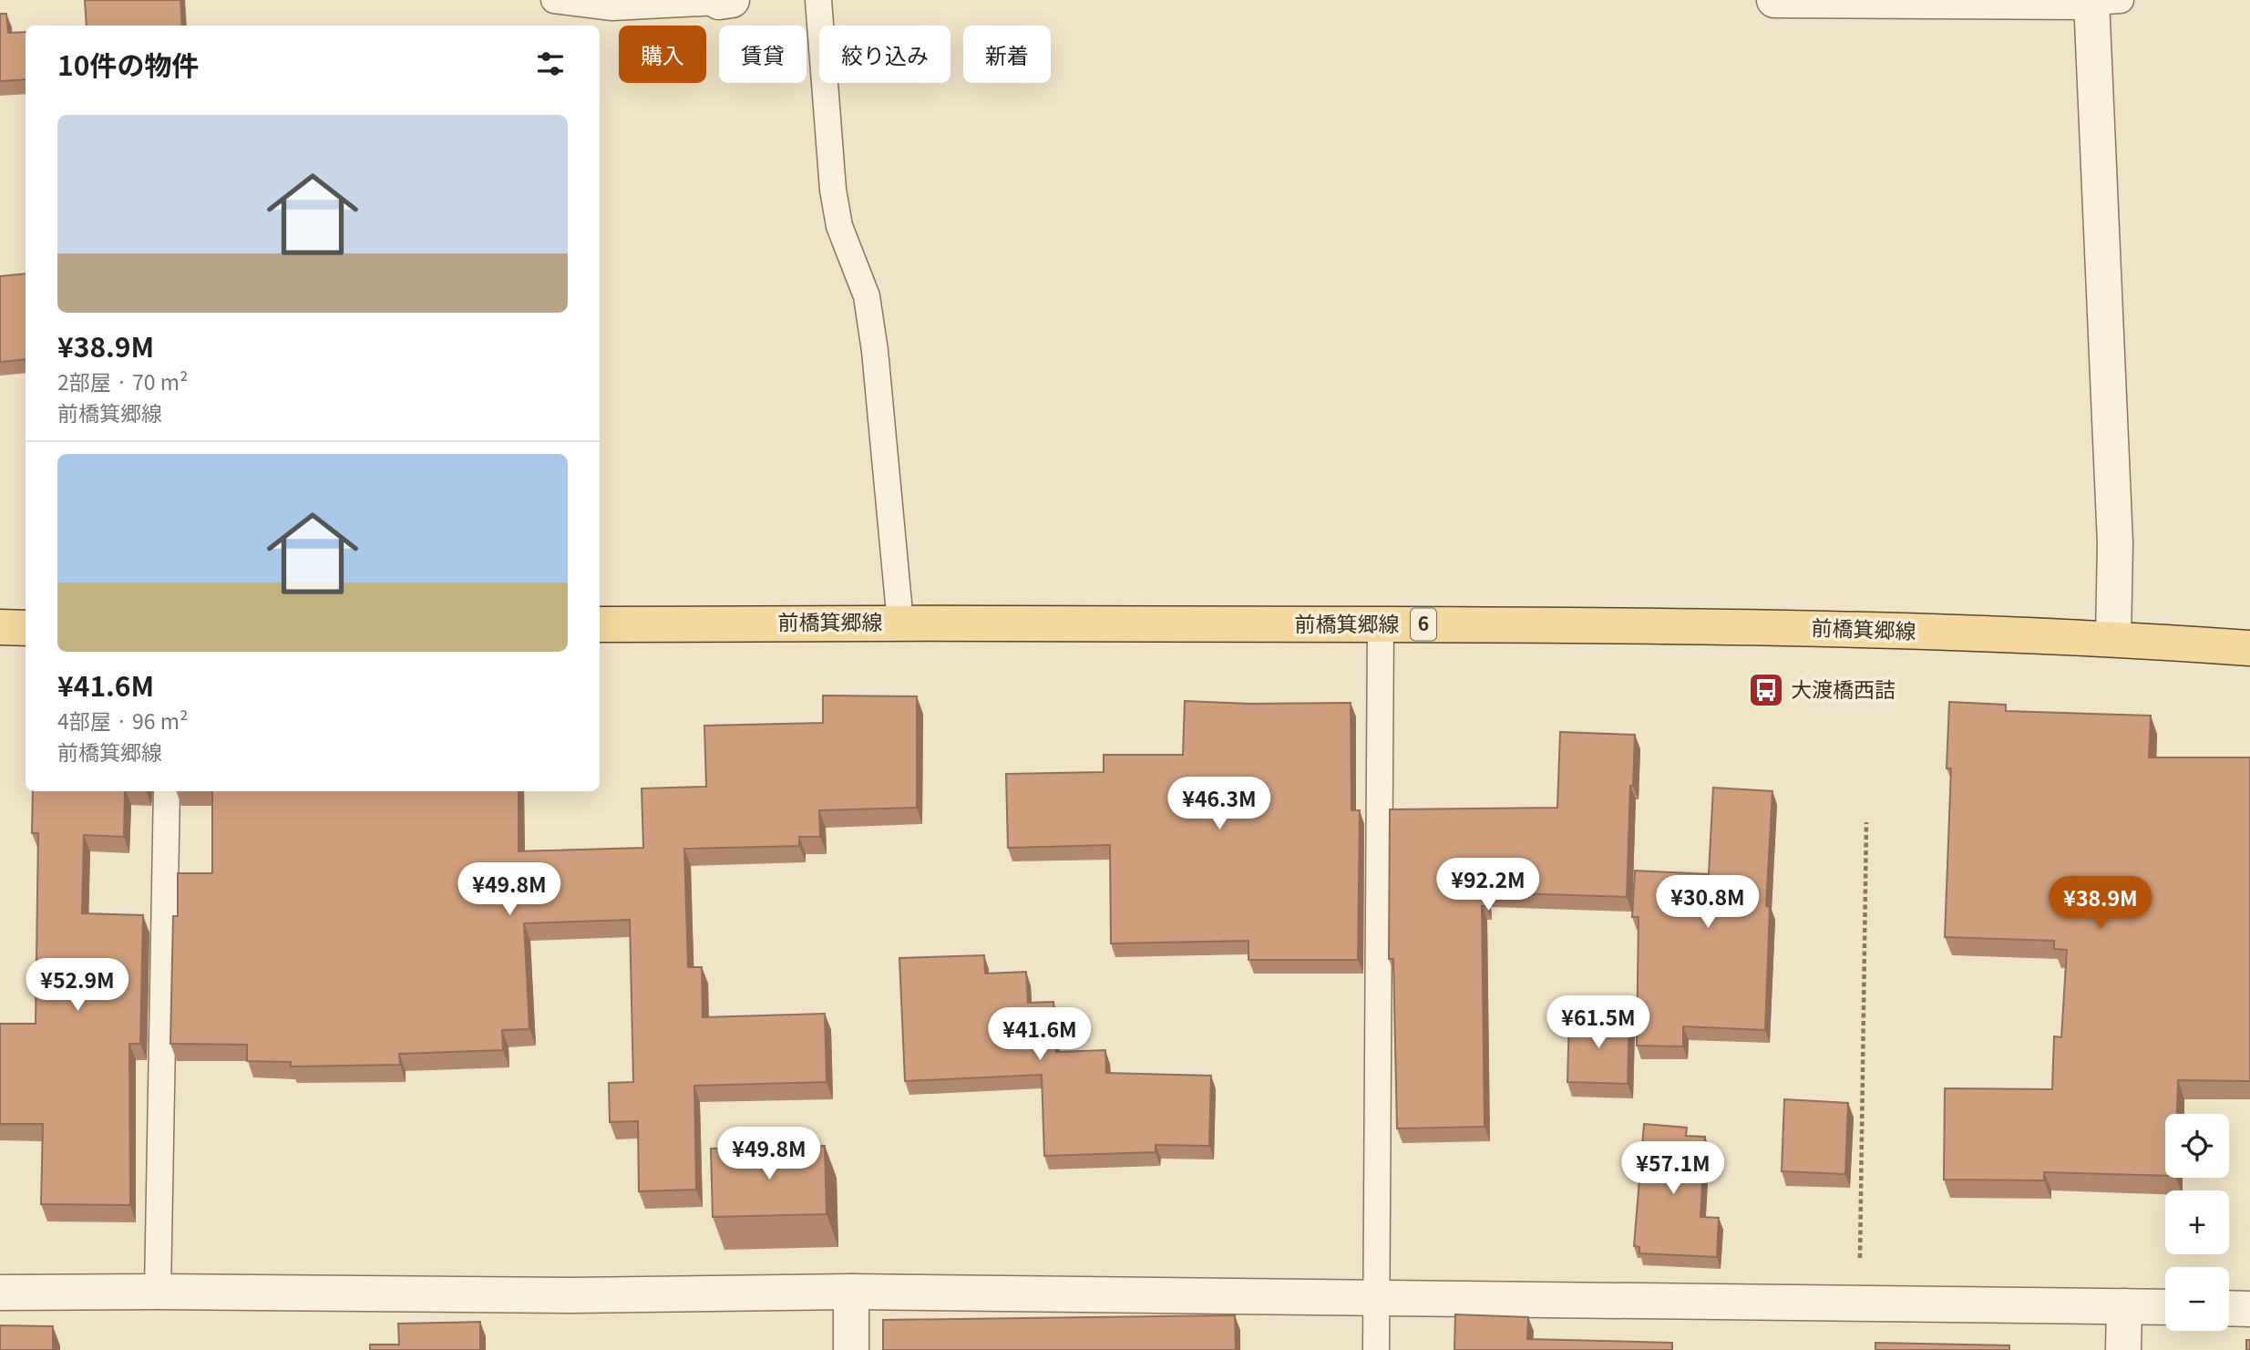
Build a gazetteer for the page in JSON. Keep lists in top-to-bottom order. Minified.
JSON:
{"streets":{"main road":["前橋箕郷線","6"]},"places":{"bus stop":["大渡橋西詰"]},"page":{"chip":["購入","賃貸","絞り込み","新着"],"heading":"10件の物件","list":[{"name":"¥38.9M","note":"2部屋 · 70 m² · 前橋箕郷線"},{"name":"¥41.6M","note":"4部屋 · 96 m² · 前橋箕郷線"}],"price":["¥46.3M","¥92.2M","¥49.8M","¥30.8M","¥38.9M","¥52.9M","¥61.5M","¥41.6M","¥49.8M","¥57.1M"],"map_buttons":["+","−"]}}
